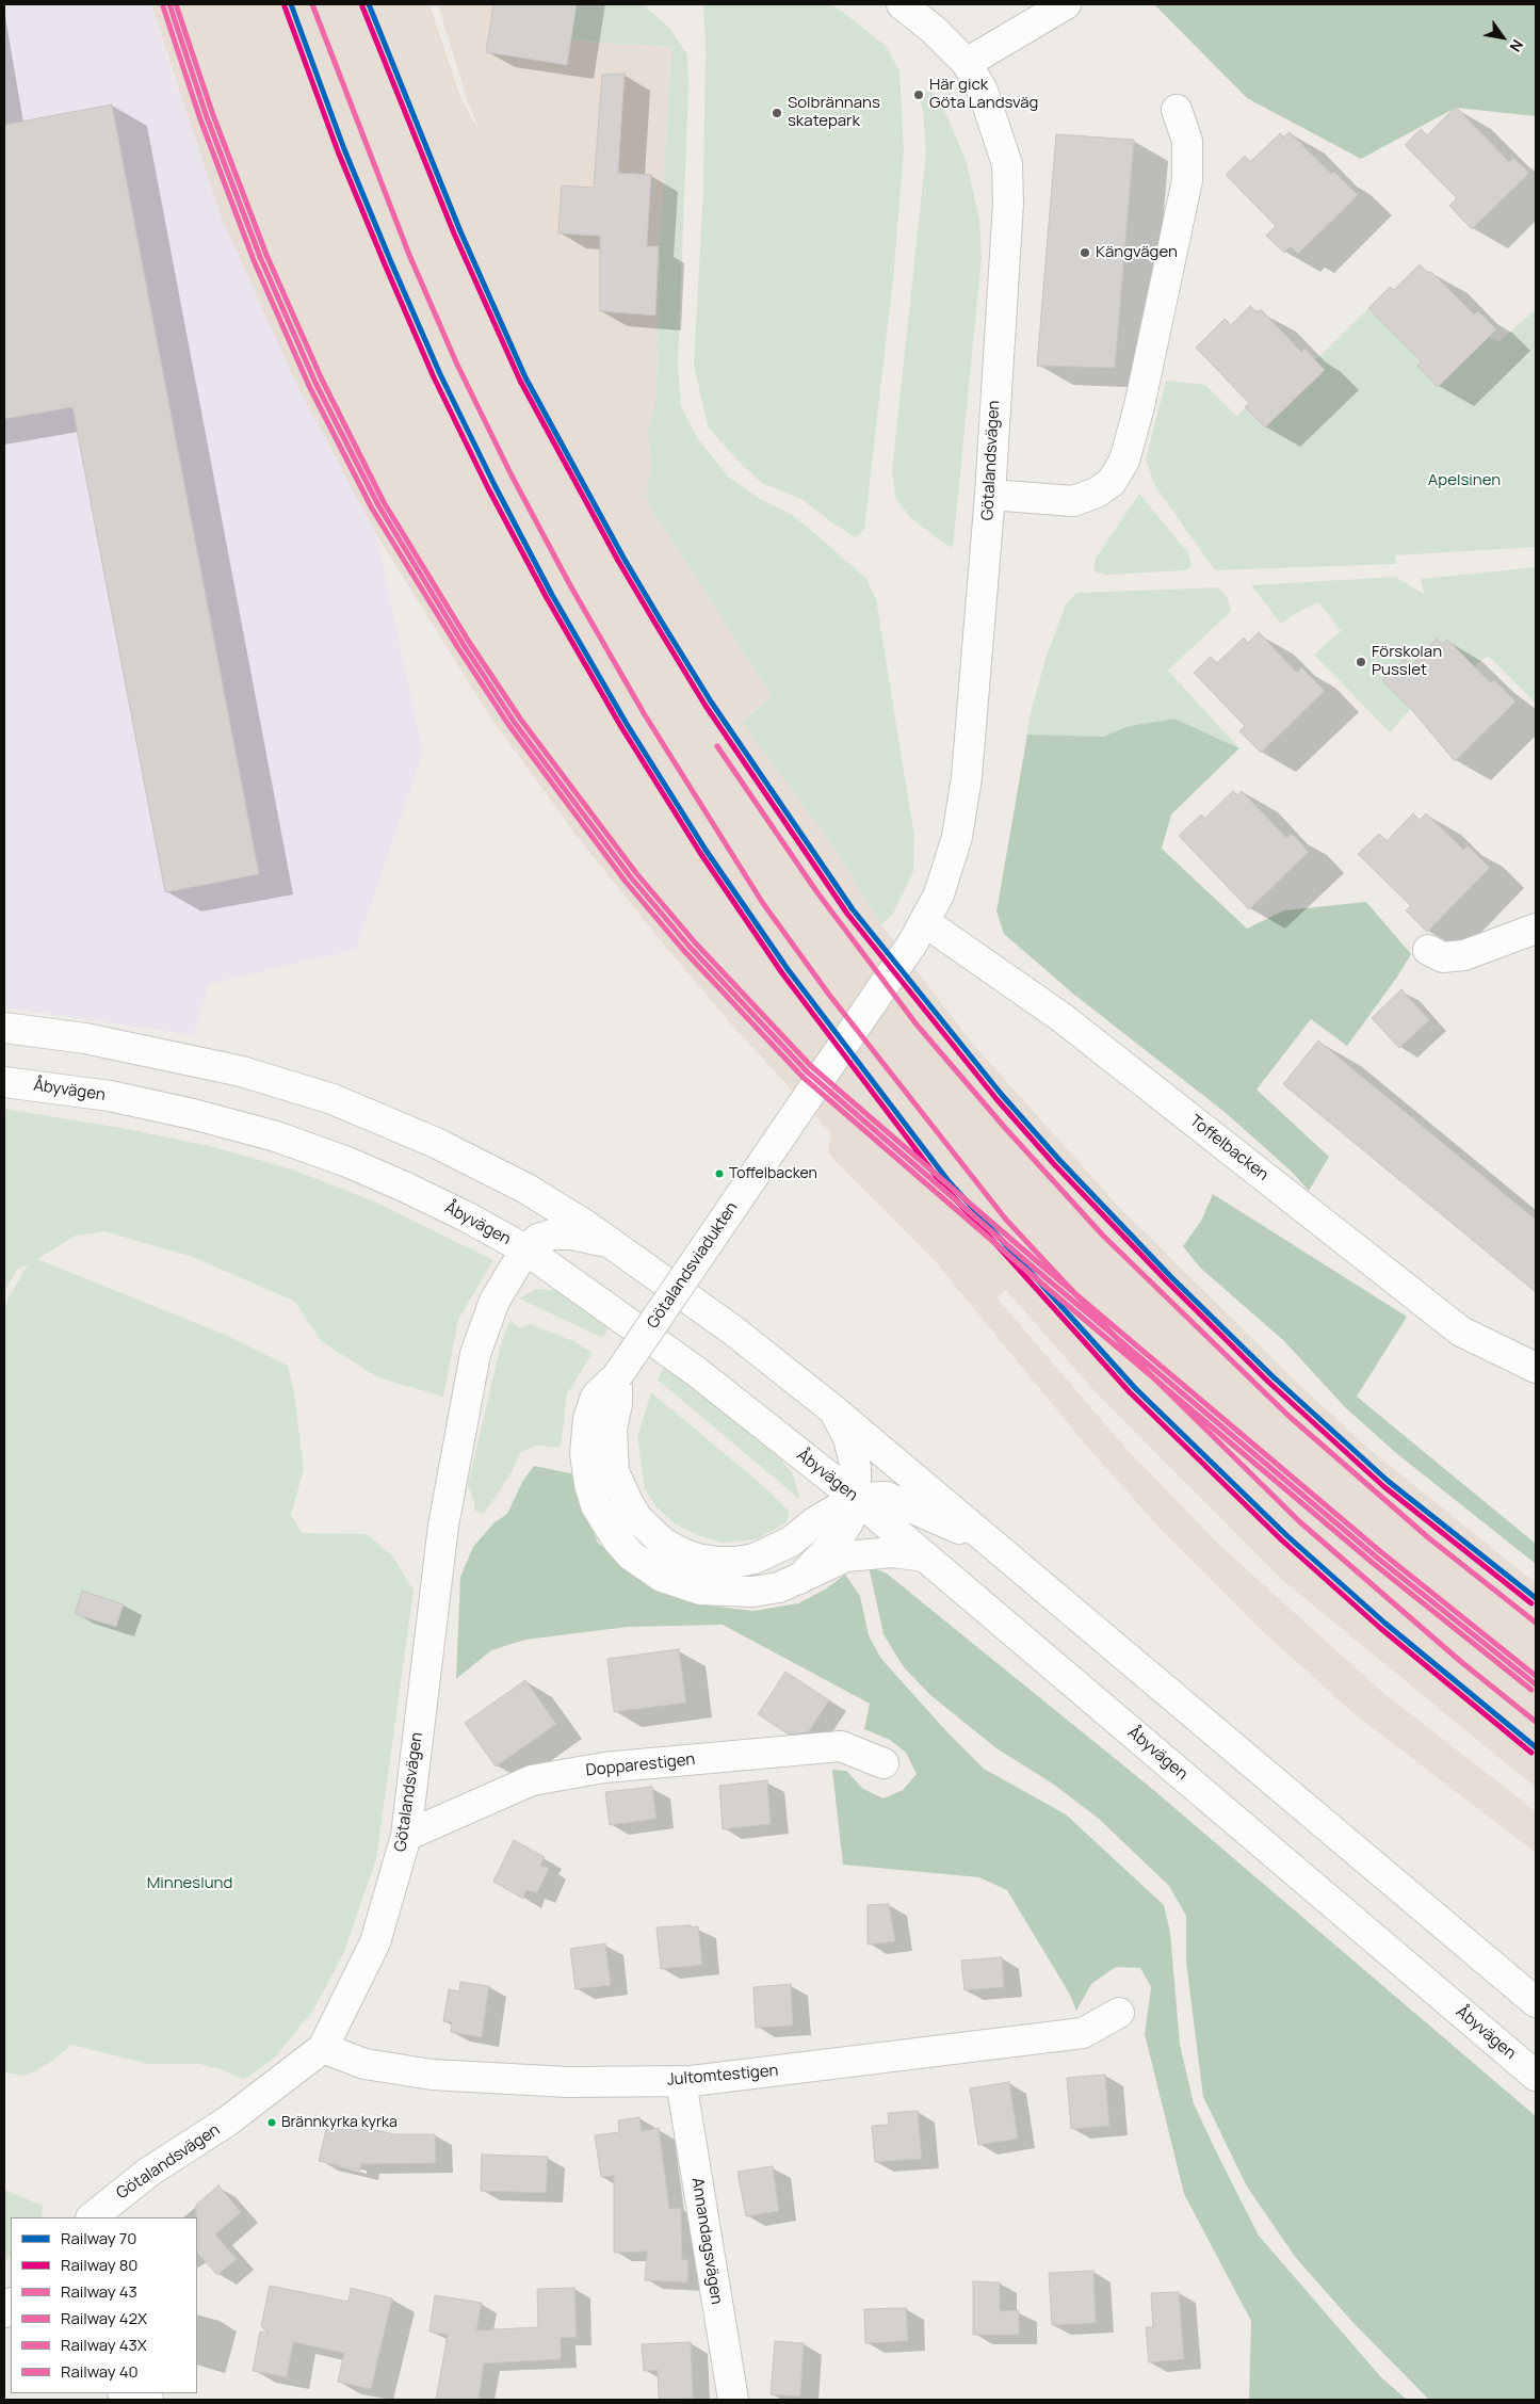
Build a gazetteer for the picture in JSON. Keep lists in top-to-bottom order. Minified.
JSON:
{"streets":{"street":["Götalandsvägen","Åbyvägen","Toffelbacken","Götalandsviadukten","Dopparestigen","Jultomtestigen","Annandagsvägen"]},"crossings":[["Götalandsvägen","Åbyvägen"],["Götalandsvägen","Toffelbacken"],["Götalandsvägen","Götalandsviadukten"],["Götalandsvägen","Dopparestigen"],["Götalandsvägen","Jultomtestigen"],["Åbyvägen","Götalandsviadukten"],["Toffelbacken","Götalandsviadukten"],["Jultomtestigen","Annandagsvägen"]],"parks":["Apelsinen","Minneslund"],"places":["Här gick Göta Landsväg","Solbrännans skatepark","Kängvägen","Förskolan Pusslet","Toffelbacken","Brännkyrka kyrka"],"lines":["rail line 70","rail line 43","rail line 43X","rail line 40","rail line 80","rail line 42X"],"legend":["Railway 70","Railway 80","Railway 43","Railway 42X","Railway 43X","Railway 40"],"north":"bottom right"}
